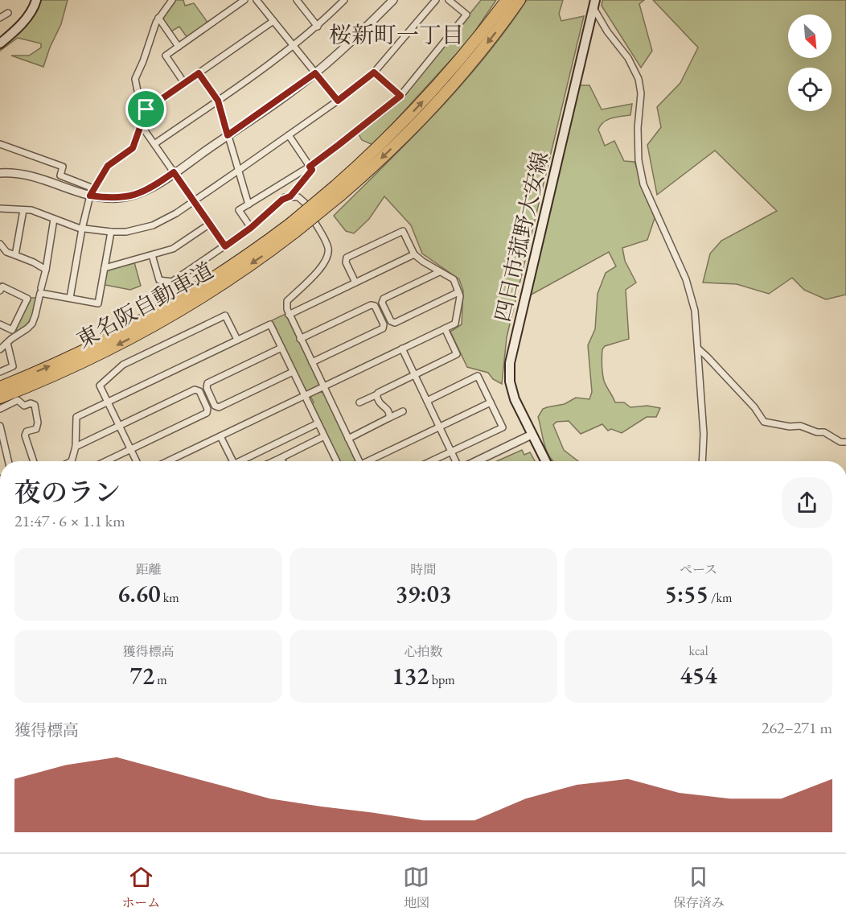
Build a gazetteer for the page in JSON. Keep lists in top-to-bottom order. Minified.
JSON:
{"streets":{"highway":["東名阪自動車道"],"main road":["四日市菰野大安線"]},"districts":["桜新町一丁目"],"north":"bottom right","page":{"heading":["夜のラン","21:47 · 6 × 1.1 km"],"stats":[["距離","6.60 km"],["時間","39:03"],["ペース","5:55 /km"],["獲得標高","72 m"],["心拍数","132 bpm"],["kcal","454"]],"chart":["獲得標高","262–271 m"],"tabs":["ホーム","地図","保存済み"]}}
